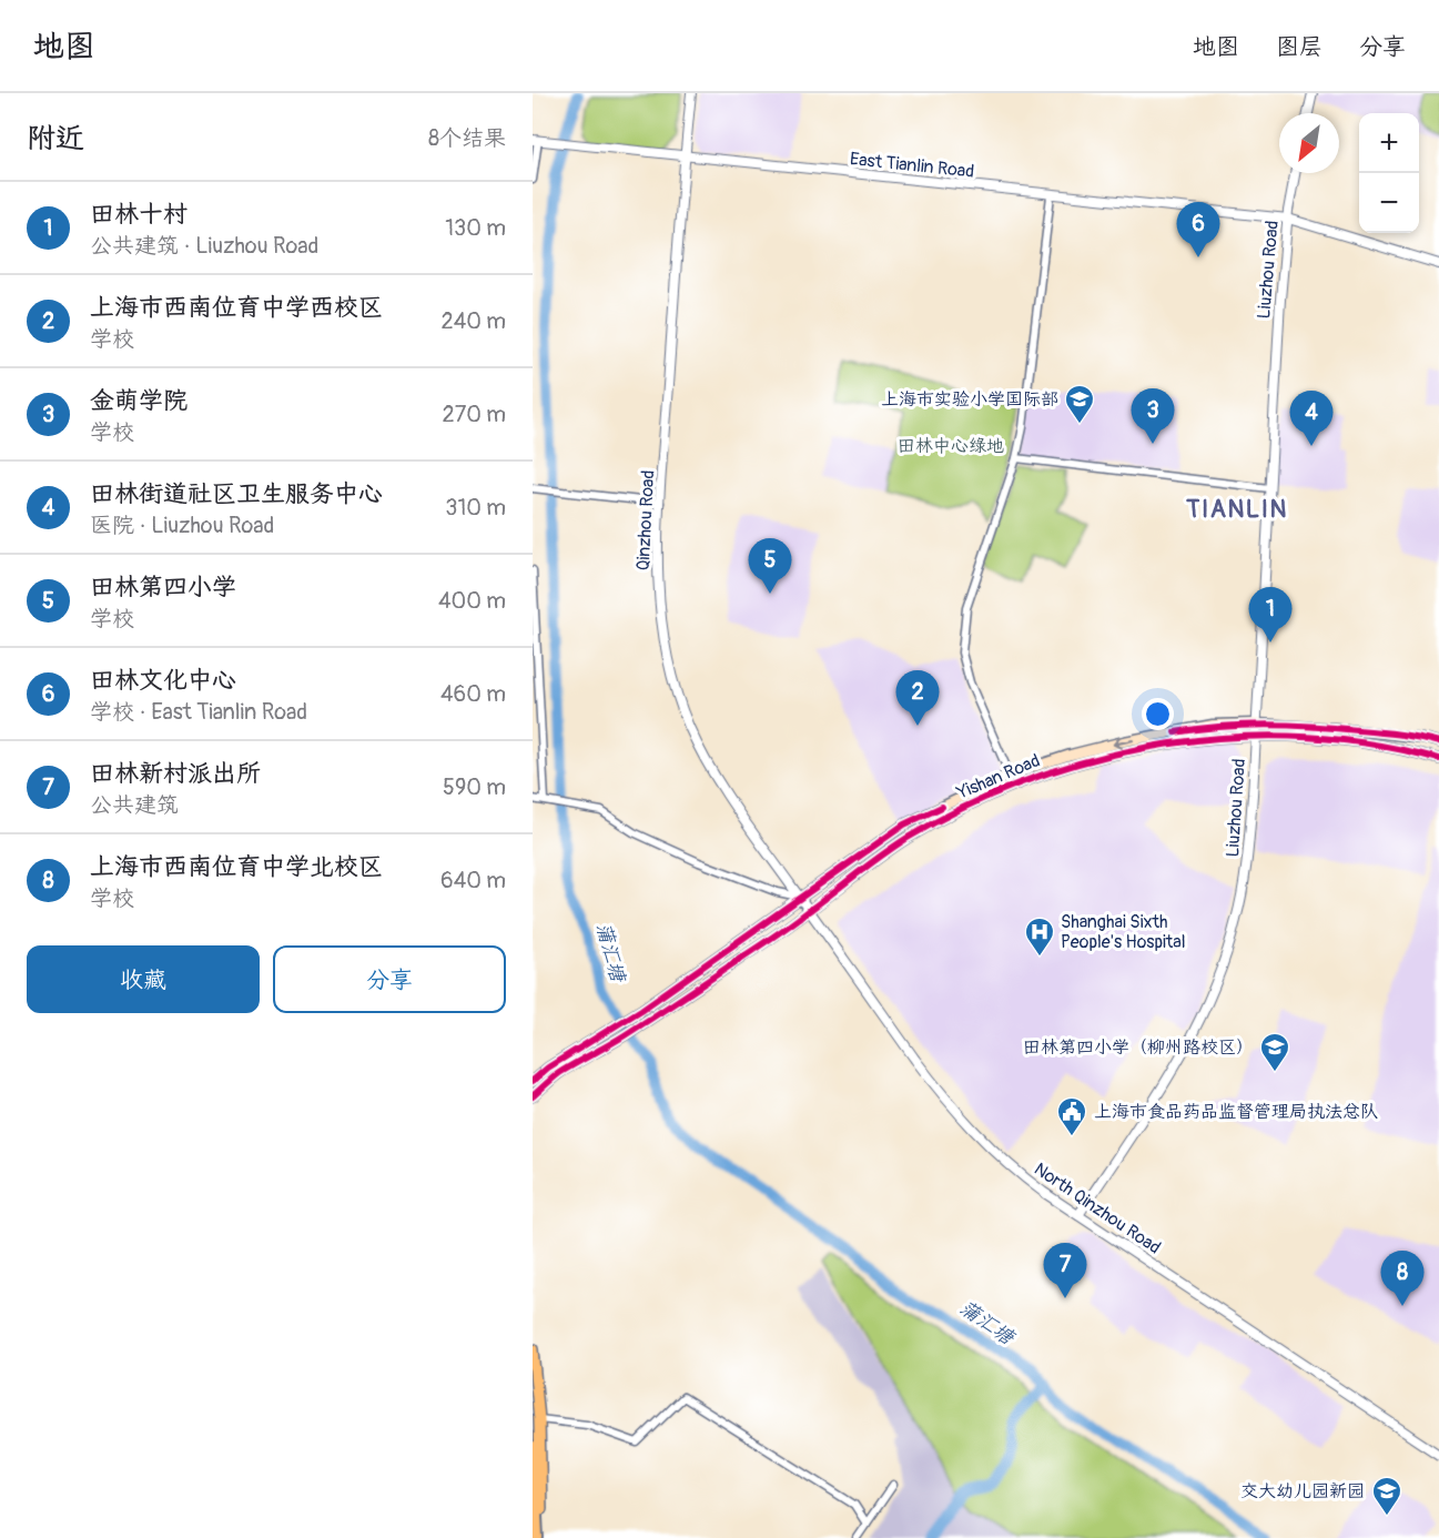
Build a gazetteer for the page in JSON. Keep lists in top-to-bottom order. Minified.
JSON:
{"streets":{"main road":["Yishan Road"],"street":["East Tianlin Road","Liuzhou Road","Qinzhou Road","North Qinzhou Road"]},"crossings":[["East Tianlin Road","Liuzhou Road"],["East Tianlin Road","Qinzhou Road"],["Liuzhou Road","Yishan Road"],["Liuzhou Road","North Qinzhou Road"],["Qinzhou Road","Yishan Road"],["Qinzhou Road","North Qinzhou Road"],["Yishan Road","North Qinzhou Road"]],"districts":["TIANLIN"],"water":["蒲汇塘"],"parks":["田林中心绿地"],"places":{"school or university":["上海市实验小学国际部","田林第四小学（柳州路校区）","交大幼儿园新园"],"hospital":["Shanghai Sixth People's Hospital"],"public building":["上海市食品药品监督管理局执法总队"]},"north":"bottom left","page":{"header":"地图","nav":["地图","图层","分享"],"heading":["附近","8个结果"],"map_buttons":["+","−"],"list":[{"mark":"1","name":"田林十村","note":"公共建筑 · Liuzhou Road","value":"130 m"},{"mark":"2","name":"上海市西南位育中学西校区","note":"学校","value":"240 m"},{"mark":"3","name":"金萌学院","note":"学校","value":"270 m"},{"mark":"4","name":"田林街道社区卫生服务中心","note":"医院 · Liuzhou Road","value":"310 m"},{"mark":"5","name":"田林第四小学","note":"学校","value":"400 m"},{"mark":"6","name":"田林文化中心","note":"学校 · East Tianlin Road","value":"460 m"},{"mark":"7","name":"田林新村派出所","note":"公共建筑","value":"590 m"},{"mark":"8","name":"上海市西南位育中学北校区","note":"学校","value":"640 m"}],"pins":["6","3","4","5","1","2","7","8"],"buttons":["收藏","分享"]}}
